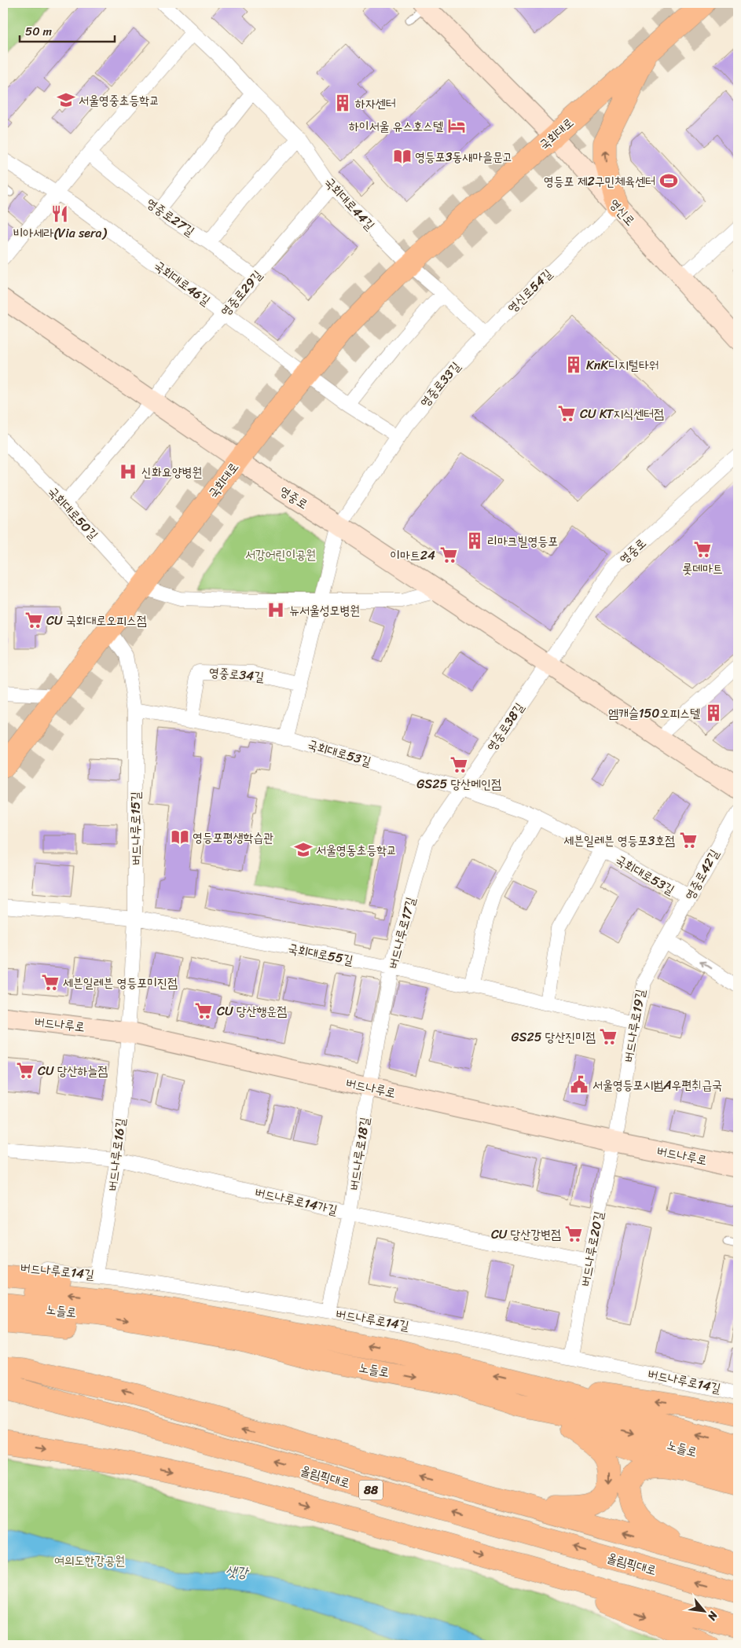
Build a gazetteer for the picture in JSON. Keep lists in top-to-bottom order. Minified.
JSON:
{"streets":{"main road":["국회대로","영신로","영중로","버드나루로","노들로","올림픽대로","88"],"street":["국회대로44길","영중로27길","국회대로46길","영신로54길","영중로29길","영중로33길","국회대로50길","영중로34길","영중로38길","국회대로53길","버드나루로15길","영중로42길","버드나루로17길","국회대로55길","버드나루로19길","버드나루로18길","버드나루로16길","버드나루로14가길","버드나루로20길","버드나루로14길"]},"crossings":[["국회대로","국회대로44길"],["국회대로","영신로"],["국회대로","국회대로46길"],["국회대로","영중로"],["국회대로","국회대로50길"],["국회대로","버드나루로15길"],["국회대로44길","영중로29길"],["영신로","영신로54길"],["영중로27길","영중로29길"],["국회대로46길","영중로29길"],["영신로54길","영중로33길"],["영중로29길","영중로"],["영중로33길","영중로"],["영중로","영중로38길"],["영중로34길","국회대로53길"],["영중로38길","국회대로53길"],["영중로38길","버드나루로17길"],["국회대로53길","버드나루로15길"],["국회대로53길","영중로42길"],["국회대로53길","버드나루로17길"],["국회대로53길","국회대로55길"],["버드나루로15길","국회대로55길"],["버드나루로15길","버드나루로"],["버드나루로15길","버드나루로16길"],["영중로42길","버드나루로19길"],["버드나루로17길","국회대로55길"],["버드나루로17길","버드나루로"],["버드나루로17길","버드나루로18길"],["국회대로55길","버드나루로19길"],["버드나루로","버드나루로19길"],["버드나루로","버드나루로18길"],["버드나루로","버드나루로16길"],["버드나루로","버드나루로20길"],["버드나루로19길","버드나루로20길"],["버드나루로18길","버드나루로14가길"],["버드나루로18길","버드나루로14길"],["버드나루로16길","버드나루로14가길"],["버드나루로16길","버드나루로14길"],["버드나루로14가길","버드나루로20길"],["버드나루로20길","버드나루로14길"]],"water":["샛강"],"parks":["서강어린이공원","여의도한강공원"],"places":{"school or university":["서울영중초등학교","서울영동초등학교"],"building":["하자센터","KnK디지털타워","리마크빌영등포","엠캐슬150오피스텔"],"hotel":["하이서울 유스호스텔"],"library":["영등포3동새마을문고","영등포평생학습관"],"sports":["영등포 제2구민체육센터"],"restaurant":["비아세라(Via sera)"],"supermarket":["CU KT지식센터점","롯데마트","이마트24","CU 국회대로오피스점","GS25 당산메인점","세븐일레븐 영등포3호점","세븐일레븐 영등포미진점","CU 당산행운점","GS25 당산진미점","CU 당산하늘점","CU 당산강변점"],"hospital":["신화요양병원","뉴서울성모병원"],"public building":["서울영등포시범A우편취급국"]},"scale_bar":"50 m","north":"bottom right"}
